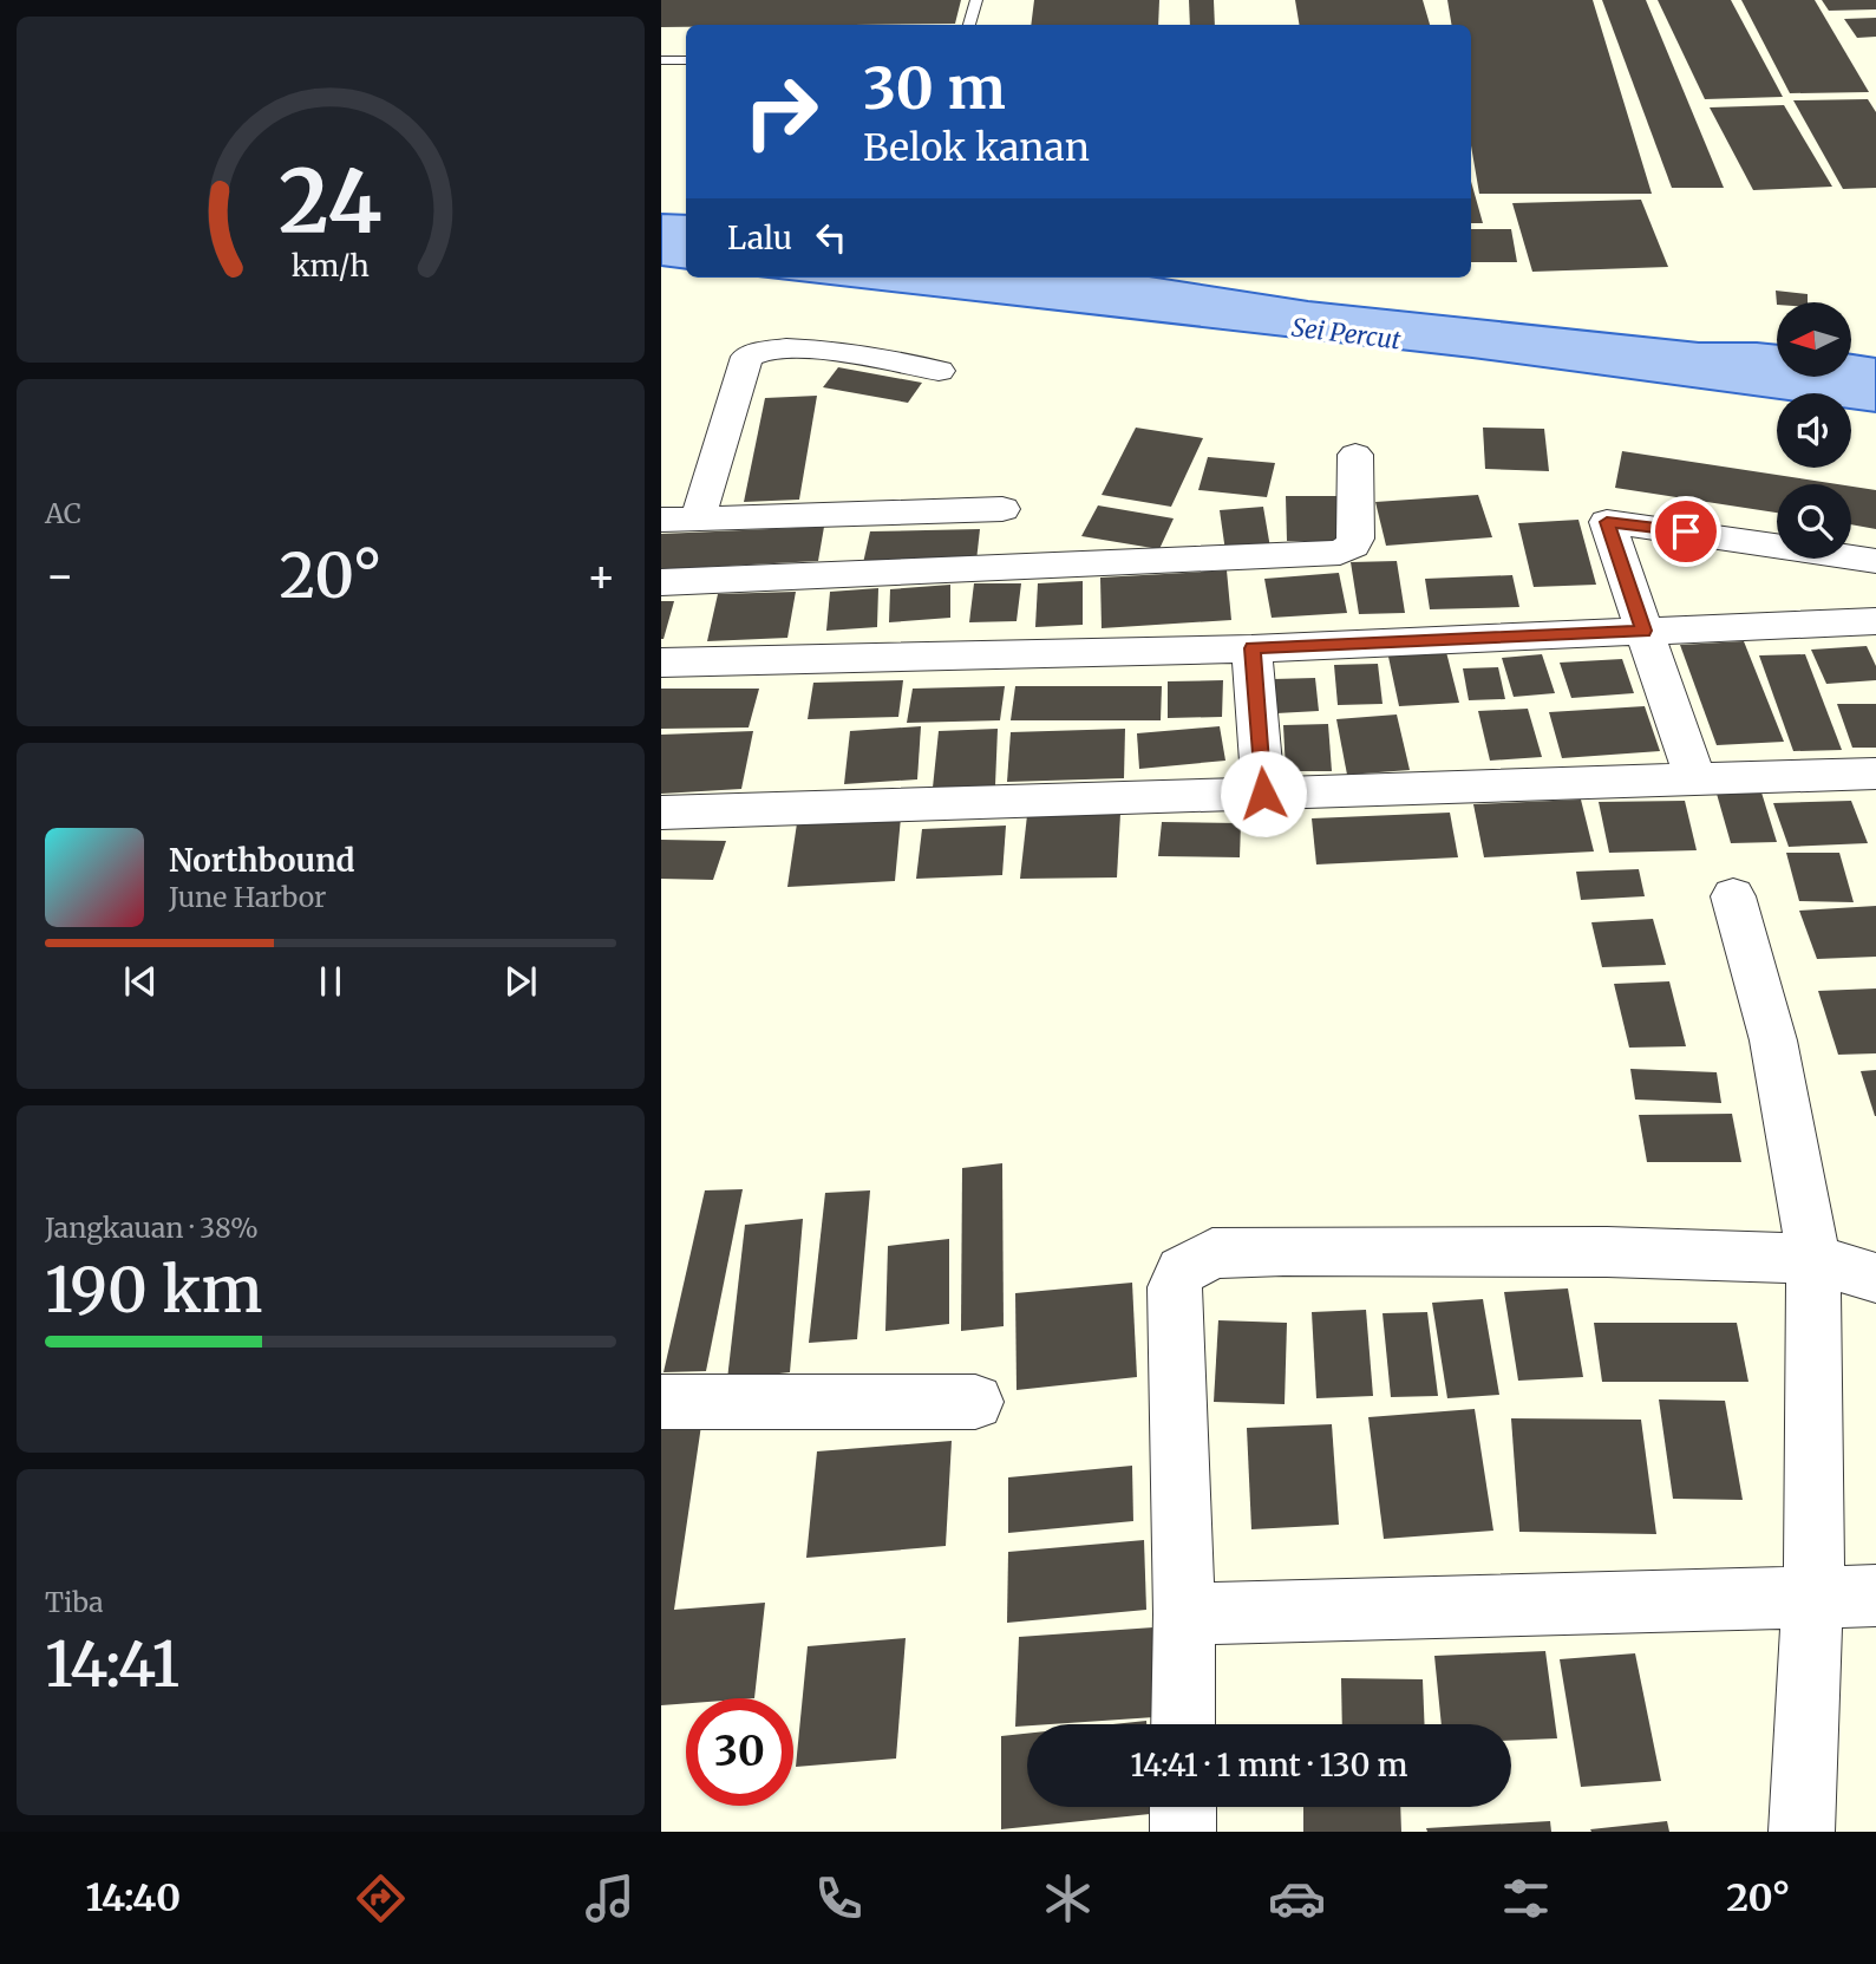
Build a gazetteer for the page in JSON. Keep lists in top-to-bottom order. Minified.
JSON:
{"water":["Sei Percut"],"north":"left","page":{"turn":["30 m","Belok kanan"],"then":"Lalu","tile":["AC",["Jangkauan · 38%","190 km"],["Tiba","14:41"]],"heat":["−","20°","+"],"song":["Northbound","June Harbor"],"limit":"30","trip":"14:41 · 1 mnt · 130 m","tabs":["14:40","20°"],"gauge":["24","km/h"]}}
